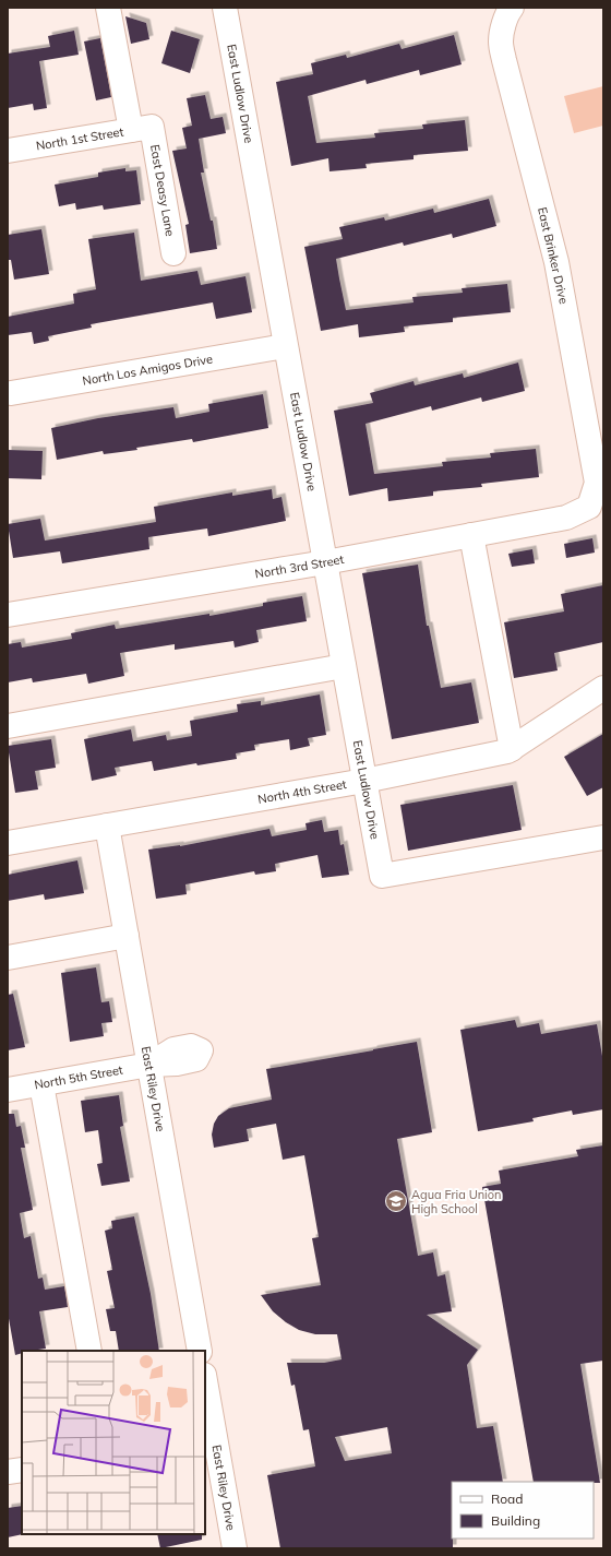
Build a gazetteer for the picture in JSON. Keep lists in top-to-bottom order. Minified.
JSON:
{"streets":{"street":["East Ludlow Drive","North 1st Street","East Deasy Lane","East Brinker Drive","North Los Amigos Drive","North 3rd Street","North 4th Street","North 5th Street","East Riley Drive"]},"crossings":[["East Ludlow Drive","North Los Amigos Drive"],["East Ludlow Drive","North 3rd Street"],["East Ludlow Drive","North 4th Street"],["North 1st Street","East Deasy Lane"],["East Brinker Drive","North 3rd Street"],["North 4th Street","East Riley Drive"],["North 5th Street","East Riley Drive"]],"places":{"school or university":["Agua Fria Union High School"]},"legend":["Road","Building"]}
